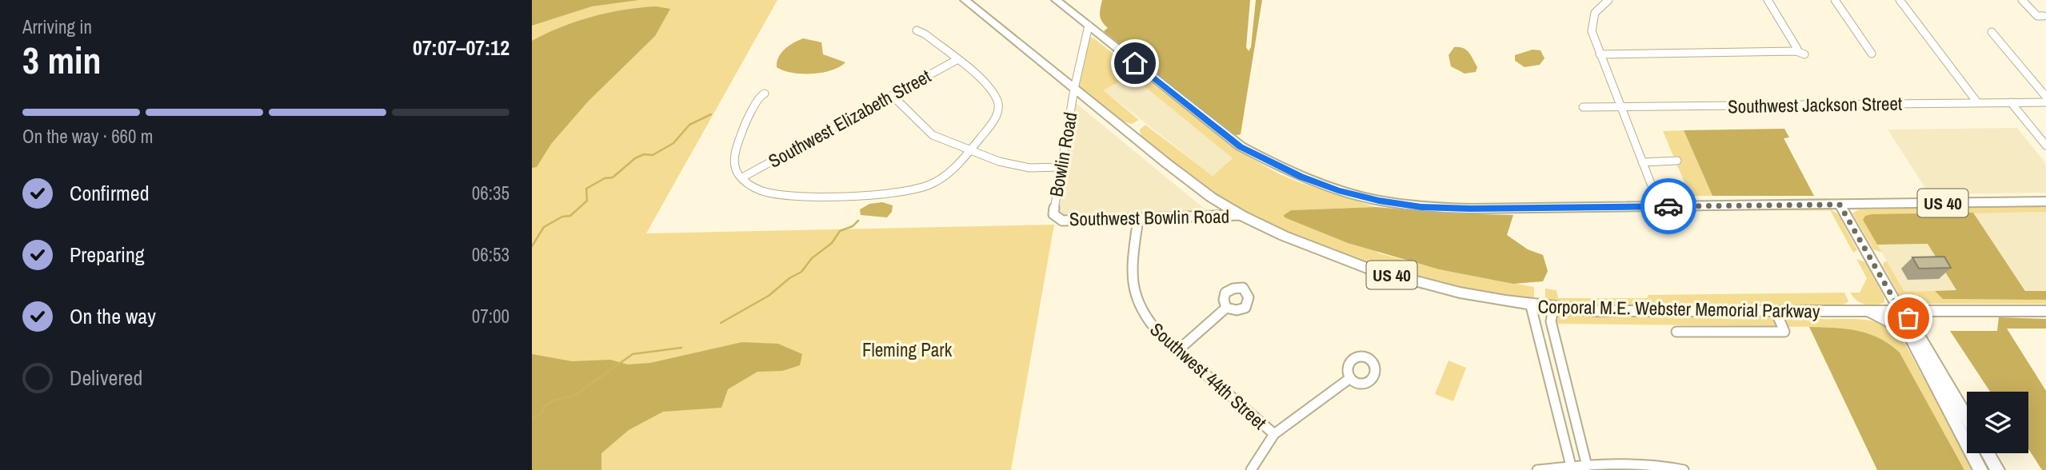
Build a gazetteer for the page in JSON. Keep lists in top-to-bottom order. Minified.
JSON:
{"streets":{"main road":["US 40","Corporal M.E. Webster Memorial Parkway"],"street":["Southwest Jackson Street","Southwest Elizabeth Street","Bowlin Road","Southwest Bowlin Road","Southwest 44th Street"]},"crossings":[["Bowlin Road","US 40"],["Bowlin Road","Southwest Bowlin Road"],["Bowlin Road","Corporal M.E. Webster Memorial Parkway"],["Southwest Bowlin Road","Corporal M.E. Webster Memorial Parkway"],["Southwest Bowlin Road","Southwest 44th Street"]],"parks":["Fleming Park"],"page":{"heading":["3 min","Arriving in","07:07–07:12"],"bar":"On the way · 660 m","list":[["Confirmed","06:35"],["Preparing","06:53"],["On the way","07:00"],"Delivered"]}}
